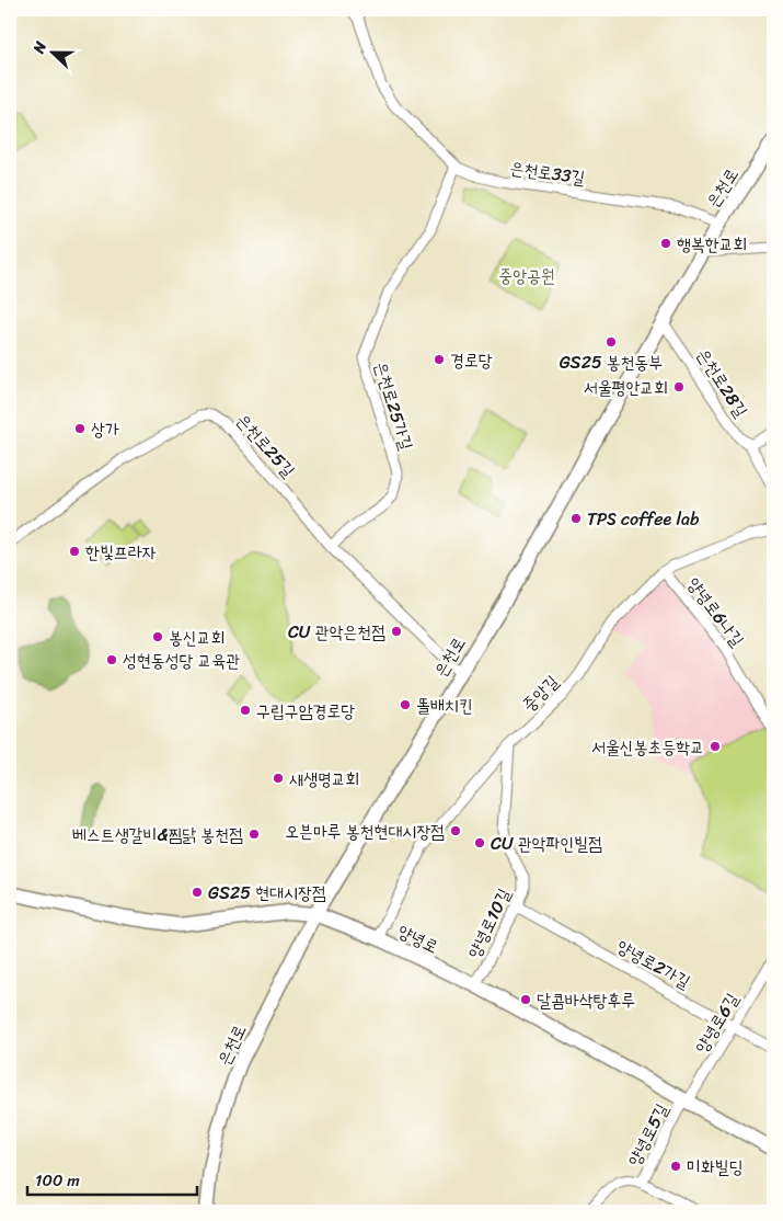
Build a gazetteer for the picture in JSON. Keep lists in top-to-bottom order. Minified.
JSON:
{"streets":{"main road":["은천로","양녕로"],"street":["은천로33길","은천로28길","은천로25가길","은천로25길","양녕로6나길","중앙길","양녕로10길","양녕로2가길","양녕로6길","양녕로5길"]},"crossings":[["은천로33길","은천로"],["은천로33길","은천로25가길"],["은천로","은천로28길"],["은천로","은천로25길"],["은천로","양녕로"],["은천로25가길","은천로25길"],["양녕로6나길","중앙길"],["중앙길","양녕로10길"],["중앙길","양녕로"],["양녕로10길","양녕로"],["양녕로10길","양녕로2가길"],["양녕로","양녕로6길"],["양녕로","양녕로5길"],["양녕로2가길","양녕로6길"],["양녕로6길","양녕로5길"]],"parks":["중앙공원"],"places":["행복한교회","GS25 봉천동부","경로당","서울평안교회","상가","TPS coffee lab","한빛프라자","CU 관악은천점","봉신교회","성현동성당 교육관","똘배치킨","구립구암경로당","서울신봉초등학교","새생명교회","오븐마루 봉천현대시장점","베스트생갈비&찜닭 봉천점","CU 관악파인빌점","GS25 현대시장점","달콤바삭탕후루","미화빌딩"],"scale_bar":"100 m","north":"left"}
